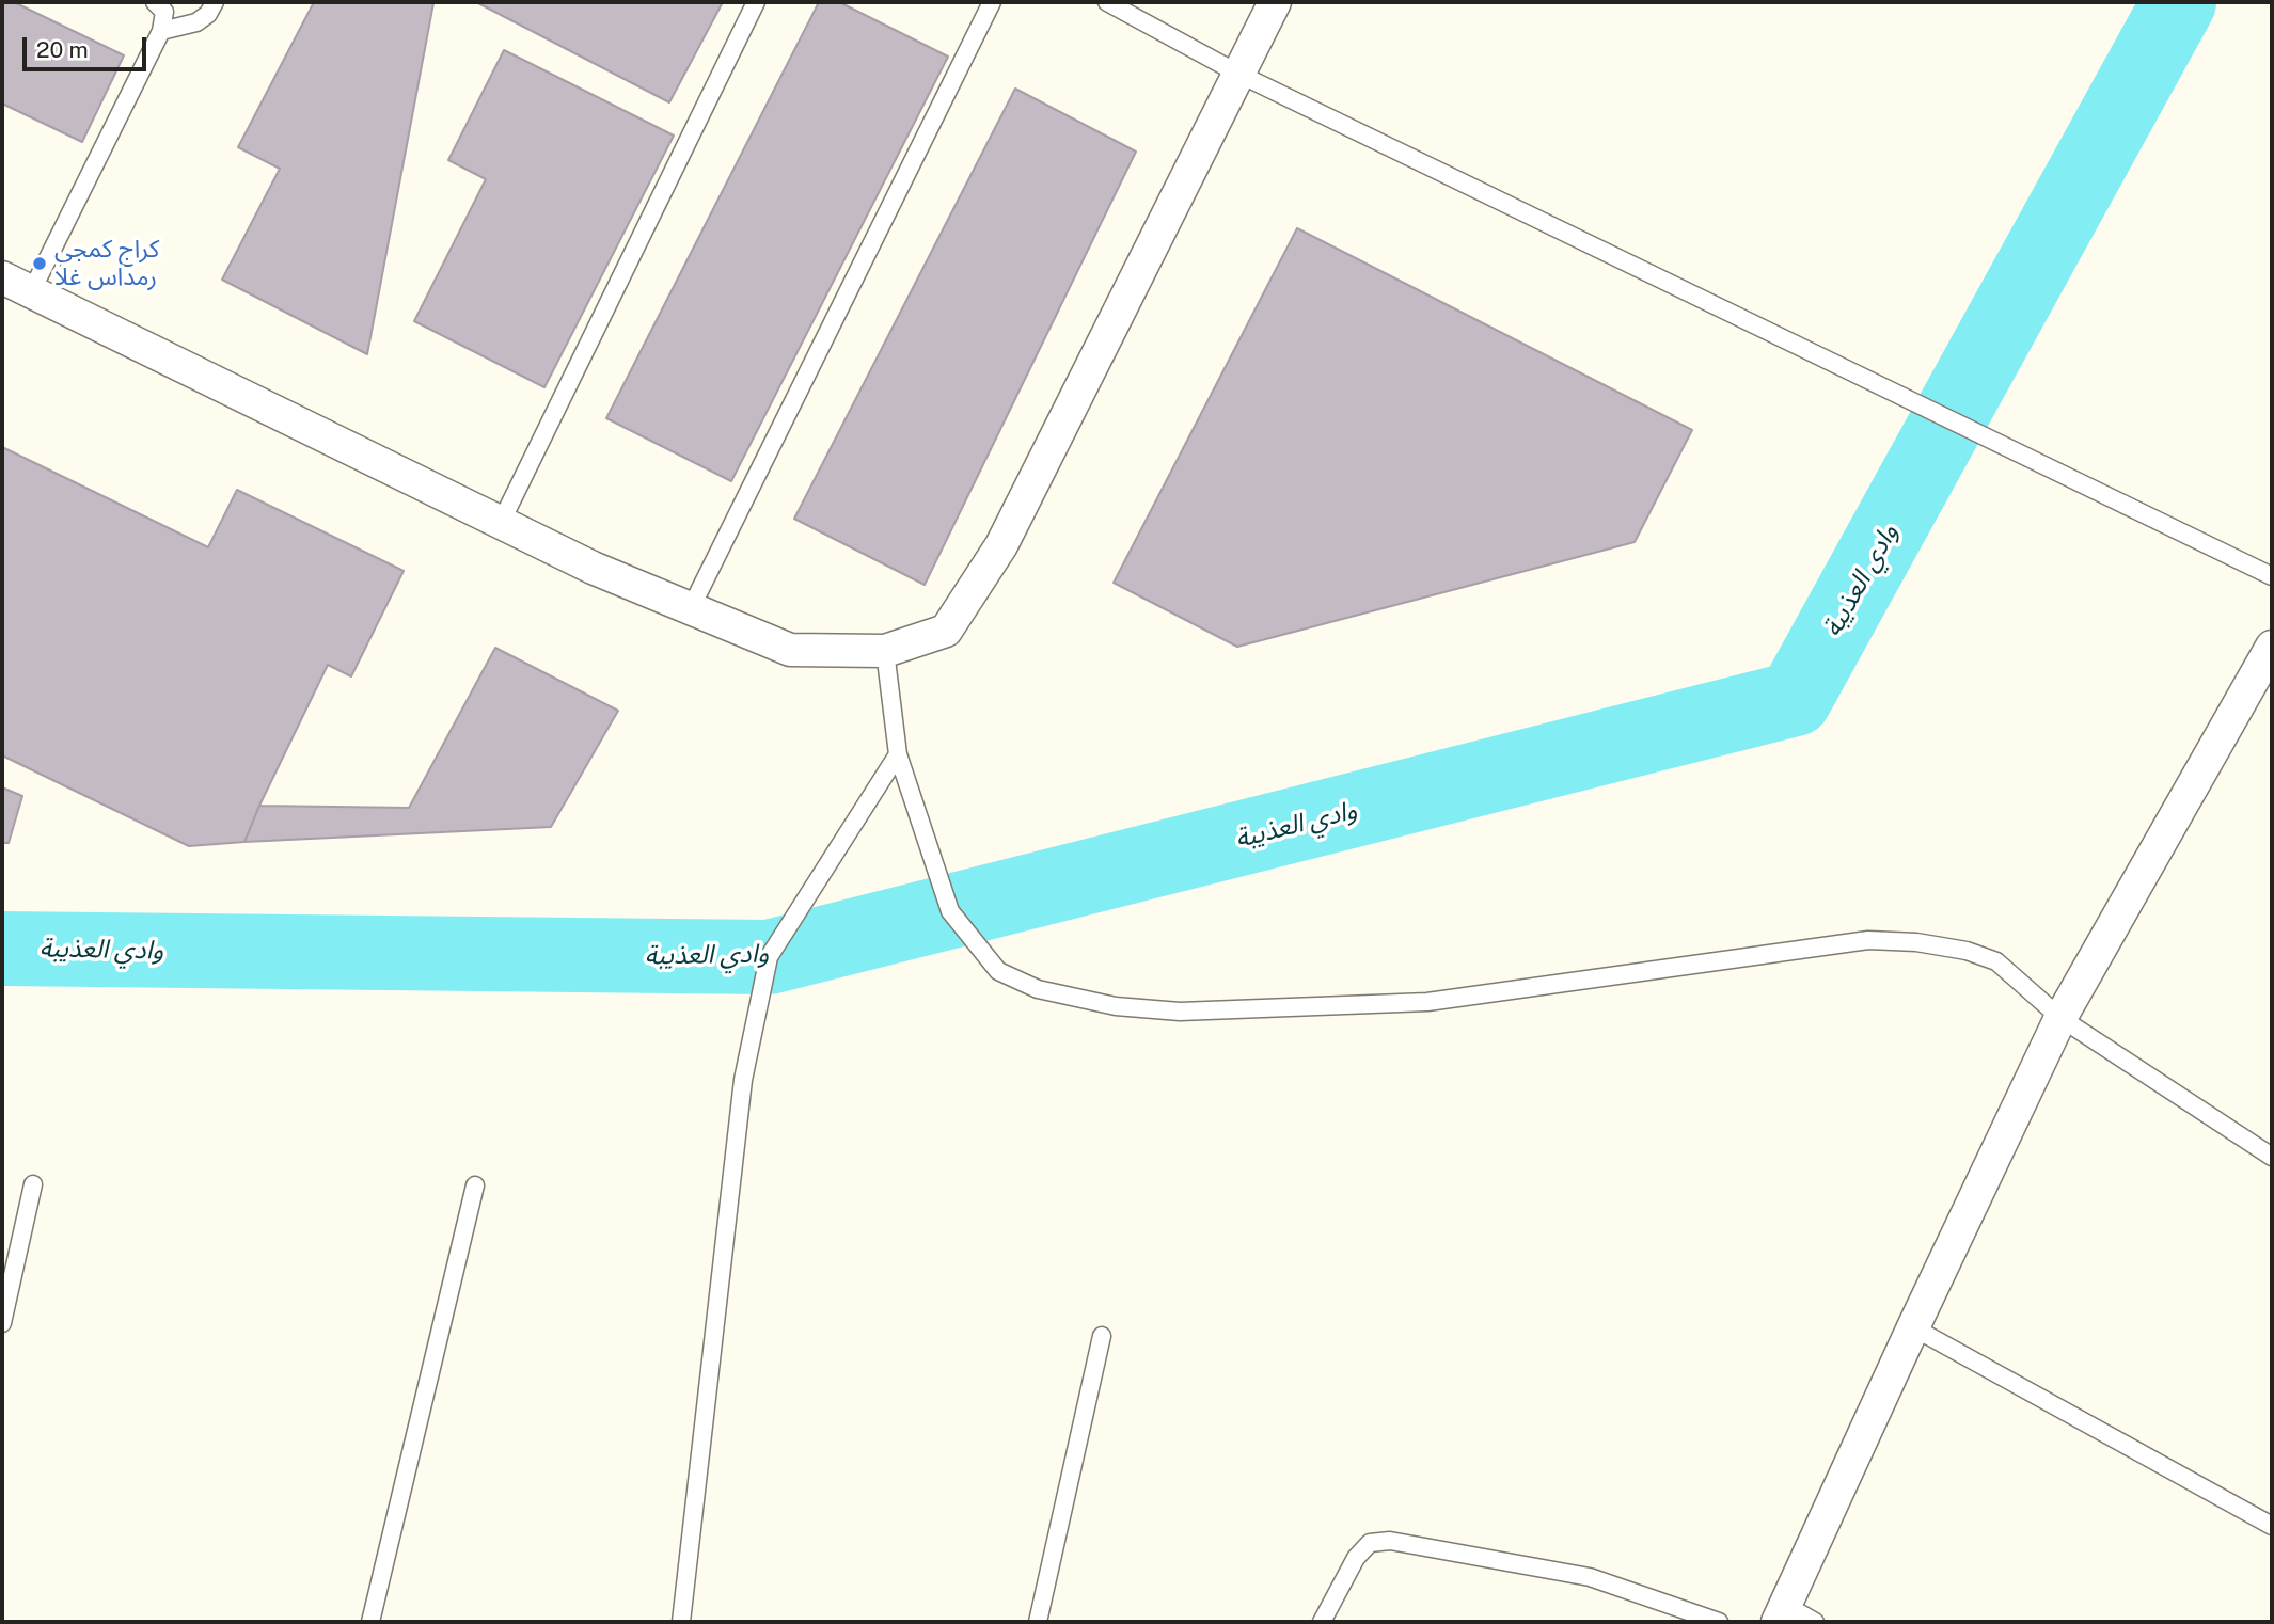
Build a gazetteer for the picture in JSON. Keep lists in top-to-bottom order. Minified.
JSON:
{"water":["وادي العذيبة"],"places":["كراج كمجي رمداس غلا"],"scale_bar":"20 m"}
